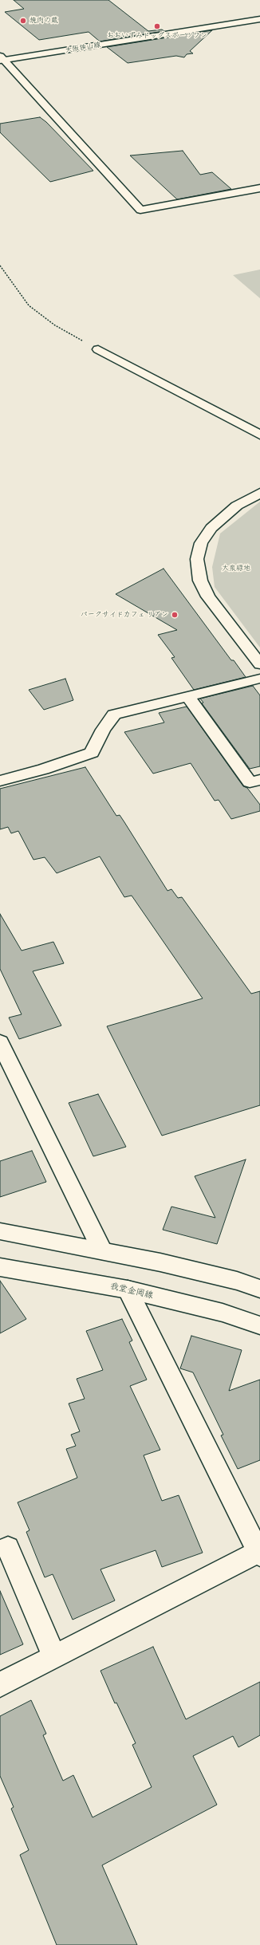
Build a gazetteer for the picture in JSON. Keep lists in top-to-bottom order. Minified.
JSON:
{"streets":{"street":["大阪狭山線","我堂金岡線"]},"parks":["大泉緑地"],"places":["焼肉の蔵","おおいずみドッグスポーツワン","パークサイドカフェ リアン"]}
